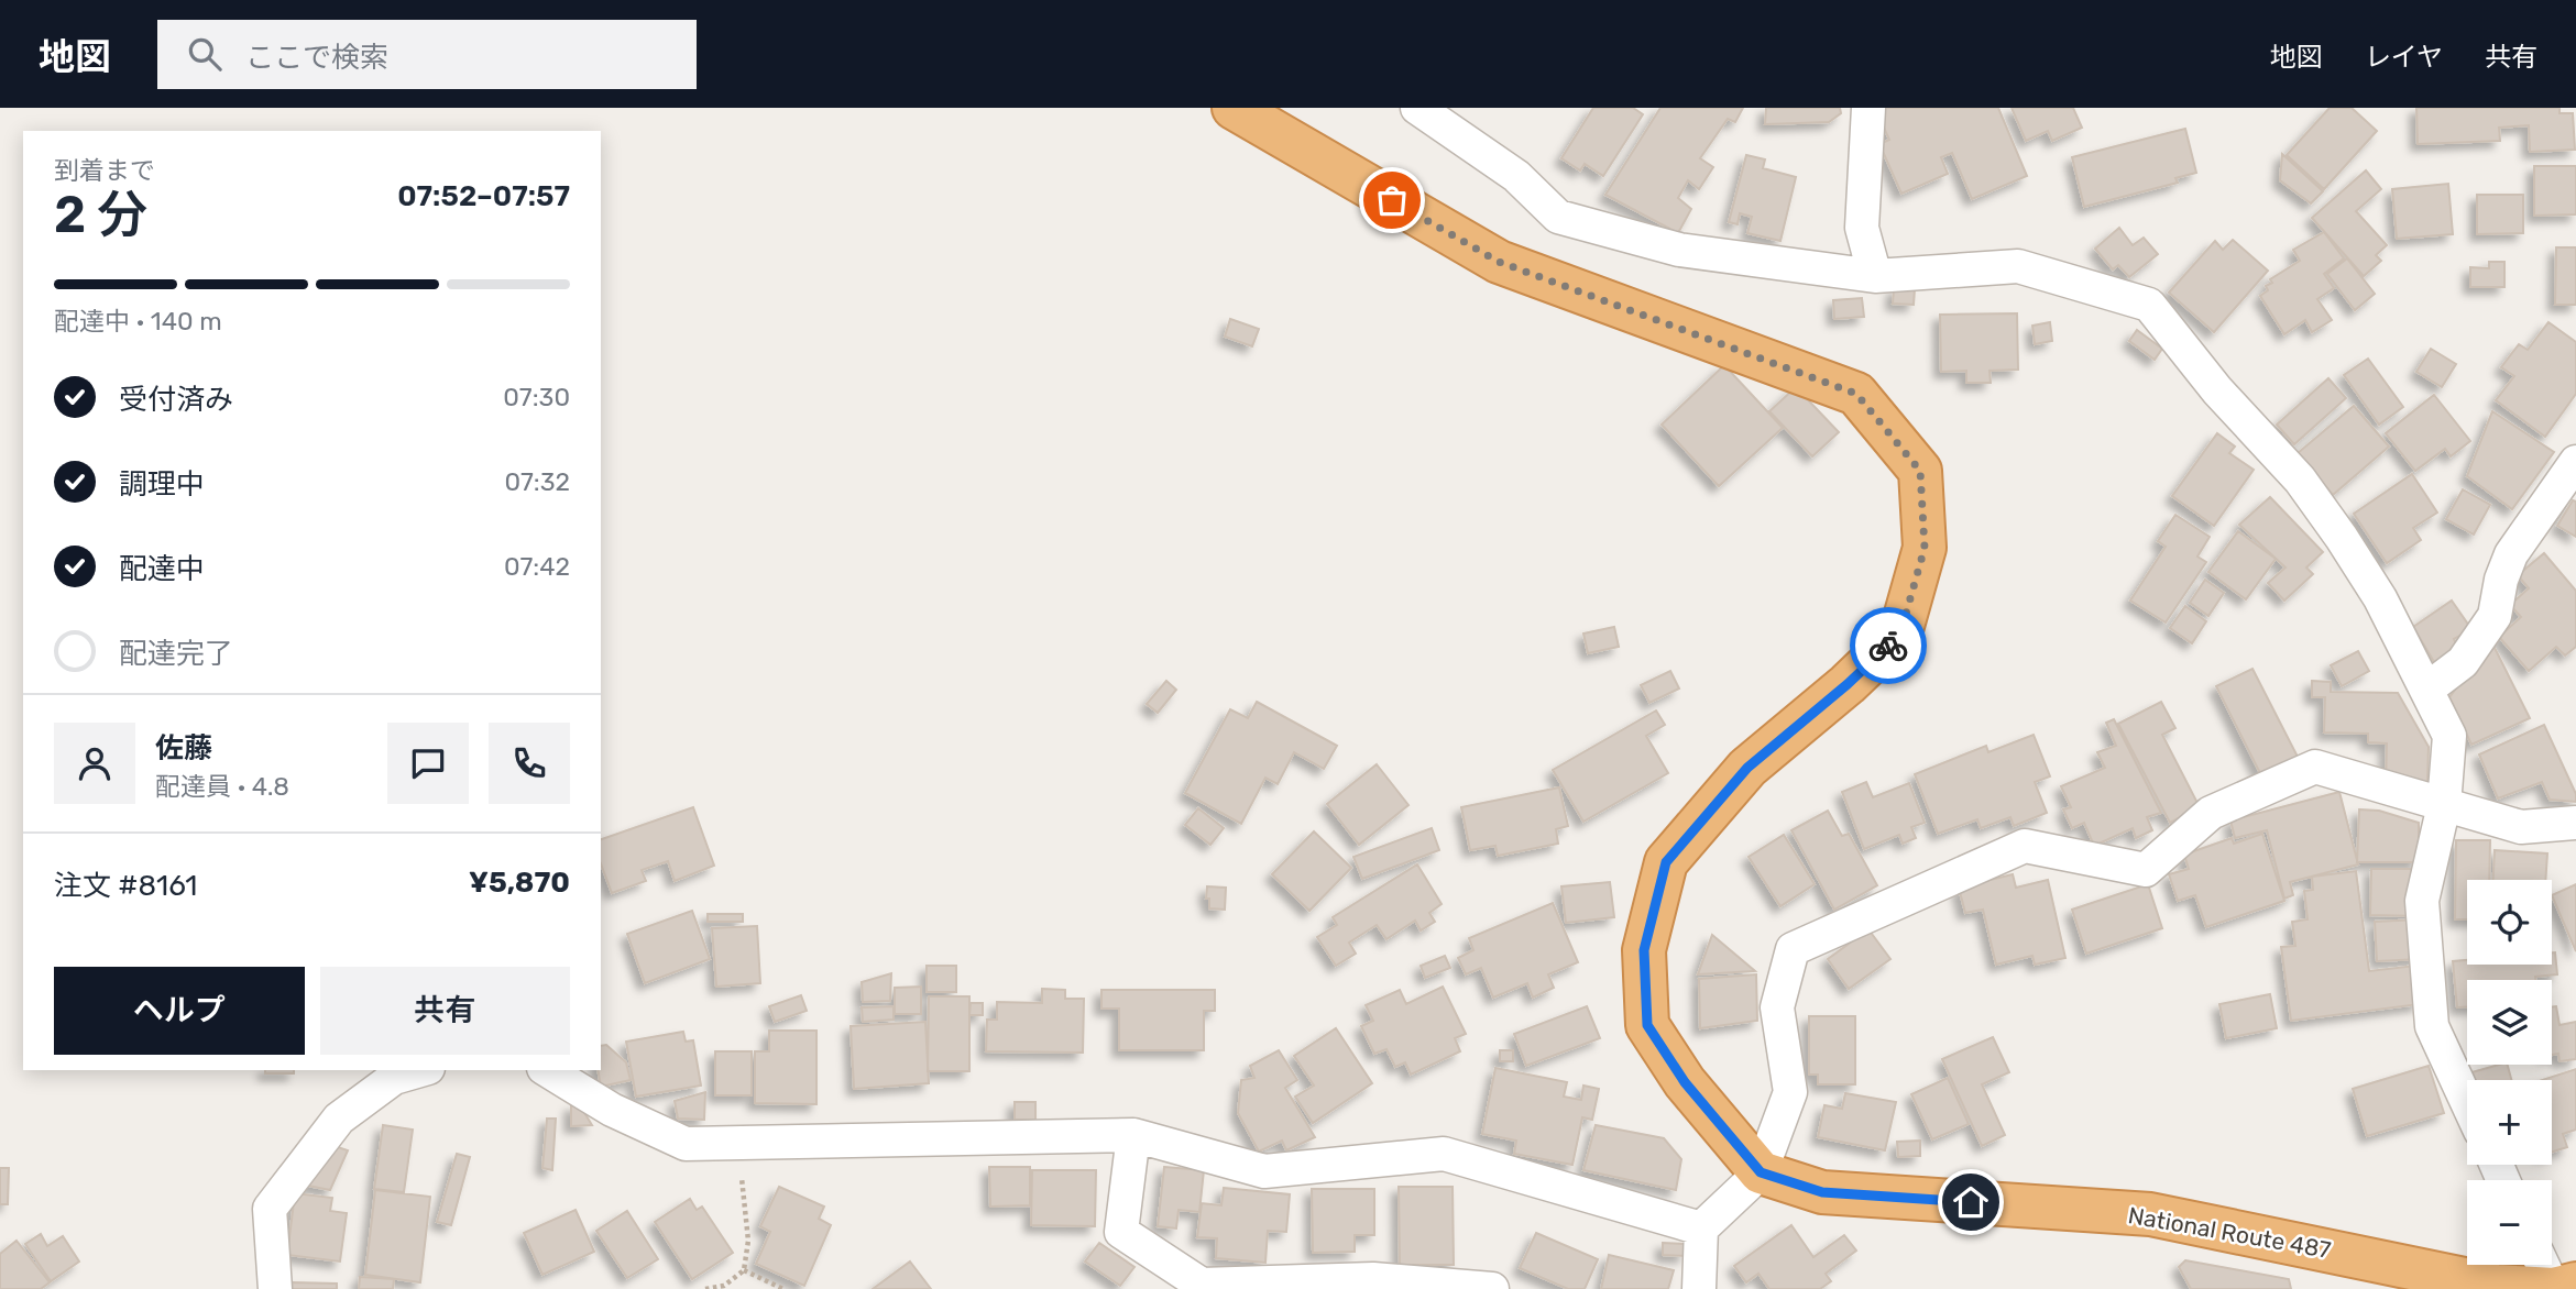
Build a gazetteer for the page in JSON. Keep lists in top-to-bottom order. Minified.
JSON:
{"streets":{"highway":["National Route 487"]},"page":{"header":"地図","search":"ここで検索","nav":["地図","レイヤ","共有"],"heading":["2 分","到着まで","07:52–07:57"],"panel":["佐藤","配達員 · 4.8","注文 #8161","¥5,870"],"bar":"配達中 · 140 m","list":[["受付済み","07:30"],["調理中","07:32"],["配達中","07:42"],"配達完了"],"map_buttons":["+","−"],"buttons":["ヘルプ","共有"]}}
